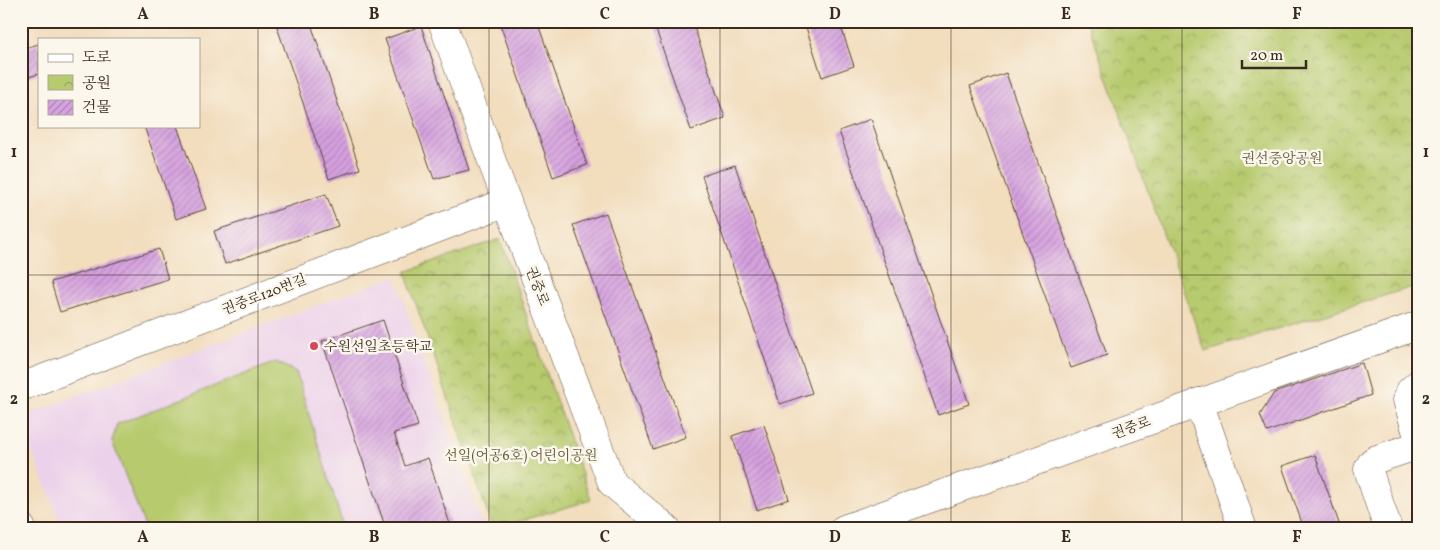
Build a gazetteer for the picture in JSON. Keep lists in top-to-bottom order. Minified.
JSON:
{"streets":{"street":["권중로","권중로120번길"]},"crossings":[["권중로","권중로120번길"]],"parks":["권선중앙공원","선일(어공6호) 어린이공원"],"places":["수원선일초등학교"],"legend":["도로","공원","건물"],"scale_bar":"20 m","grid":{"columns":["A","B","C","D","E","F"],"rows":["1","2"]}}
